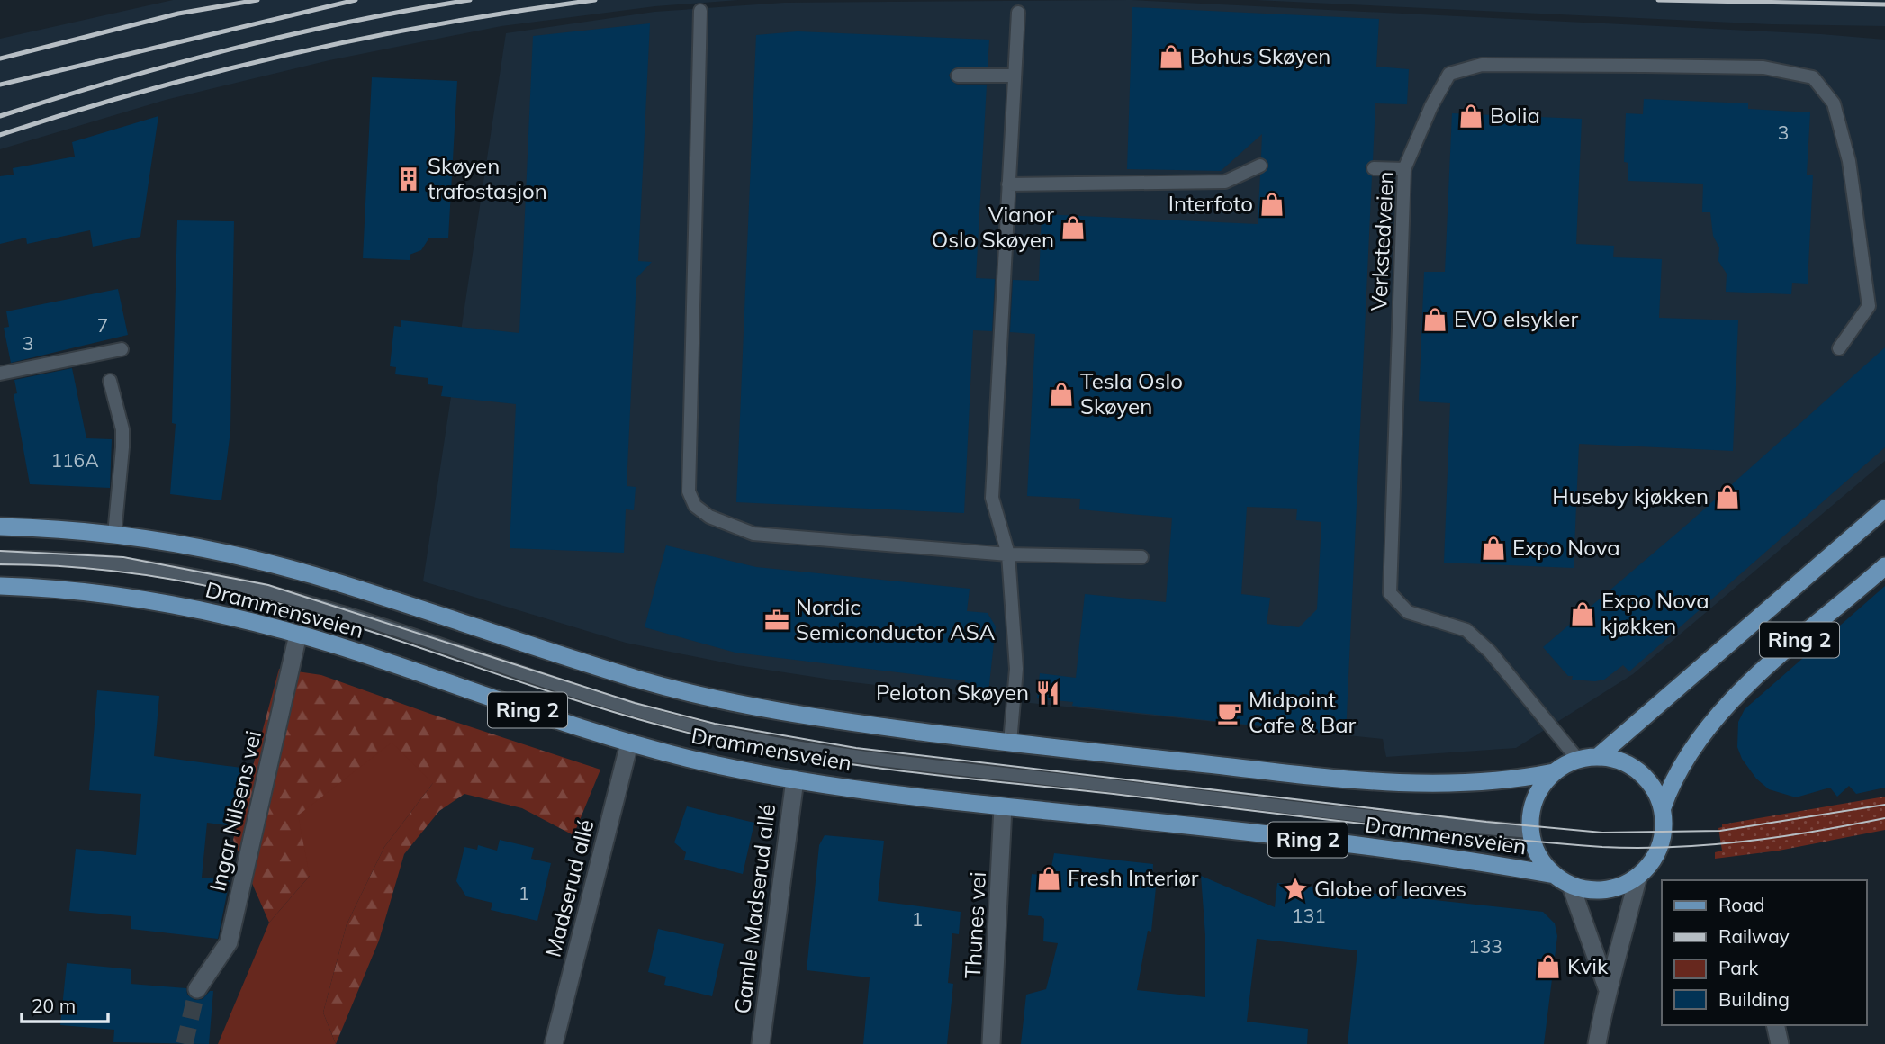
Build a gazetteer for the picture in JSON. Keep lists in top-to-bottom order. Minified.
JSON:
{"streets":{"main road":["Drammensveien","Ring 2"],"street":["Ingar Nilsens vei","Madserud allé","Gamle Madserud allé","Thunes vei"],"lane":["Verkstedveien"]},"crossings":[["Verkstedveien","Drammensveien"],["Verkstedveien","Ring 2"],["Drammensveien","Ring 2"],["Drammensveien","Ingar Nilsens vei"],["Drammensveien","Madserud allé"],["Drammensveien","Gamle Madserud allé"],["Drammensveien","Thunes vei"]],"places":{"shop":["Bohus Skøyen","Bolia","Interfoto","Vianor Oslo Skøyen","EVO elsykler","Tesla Oslo Skøyen","Huseby kjøkken","Expo Nova","Expo Nova kjøkken","Fresh Interiør","Kvik"],"building":["Skøyen trafostasjon"],"office":["Nordic Semiconductor ASA"],"restaurant":["Peloton Skøyen"],"cafe":["Midpoint Cafe & Bar"],"place":["Globe of leaves"]},"house_numbers":["3","7","3","116A","1","131","1","133"],"legend":["Road","Railway","Park","Building"],"scale_bar":"20 m"}
